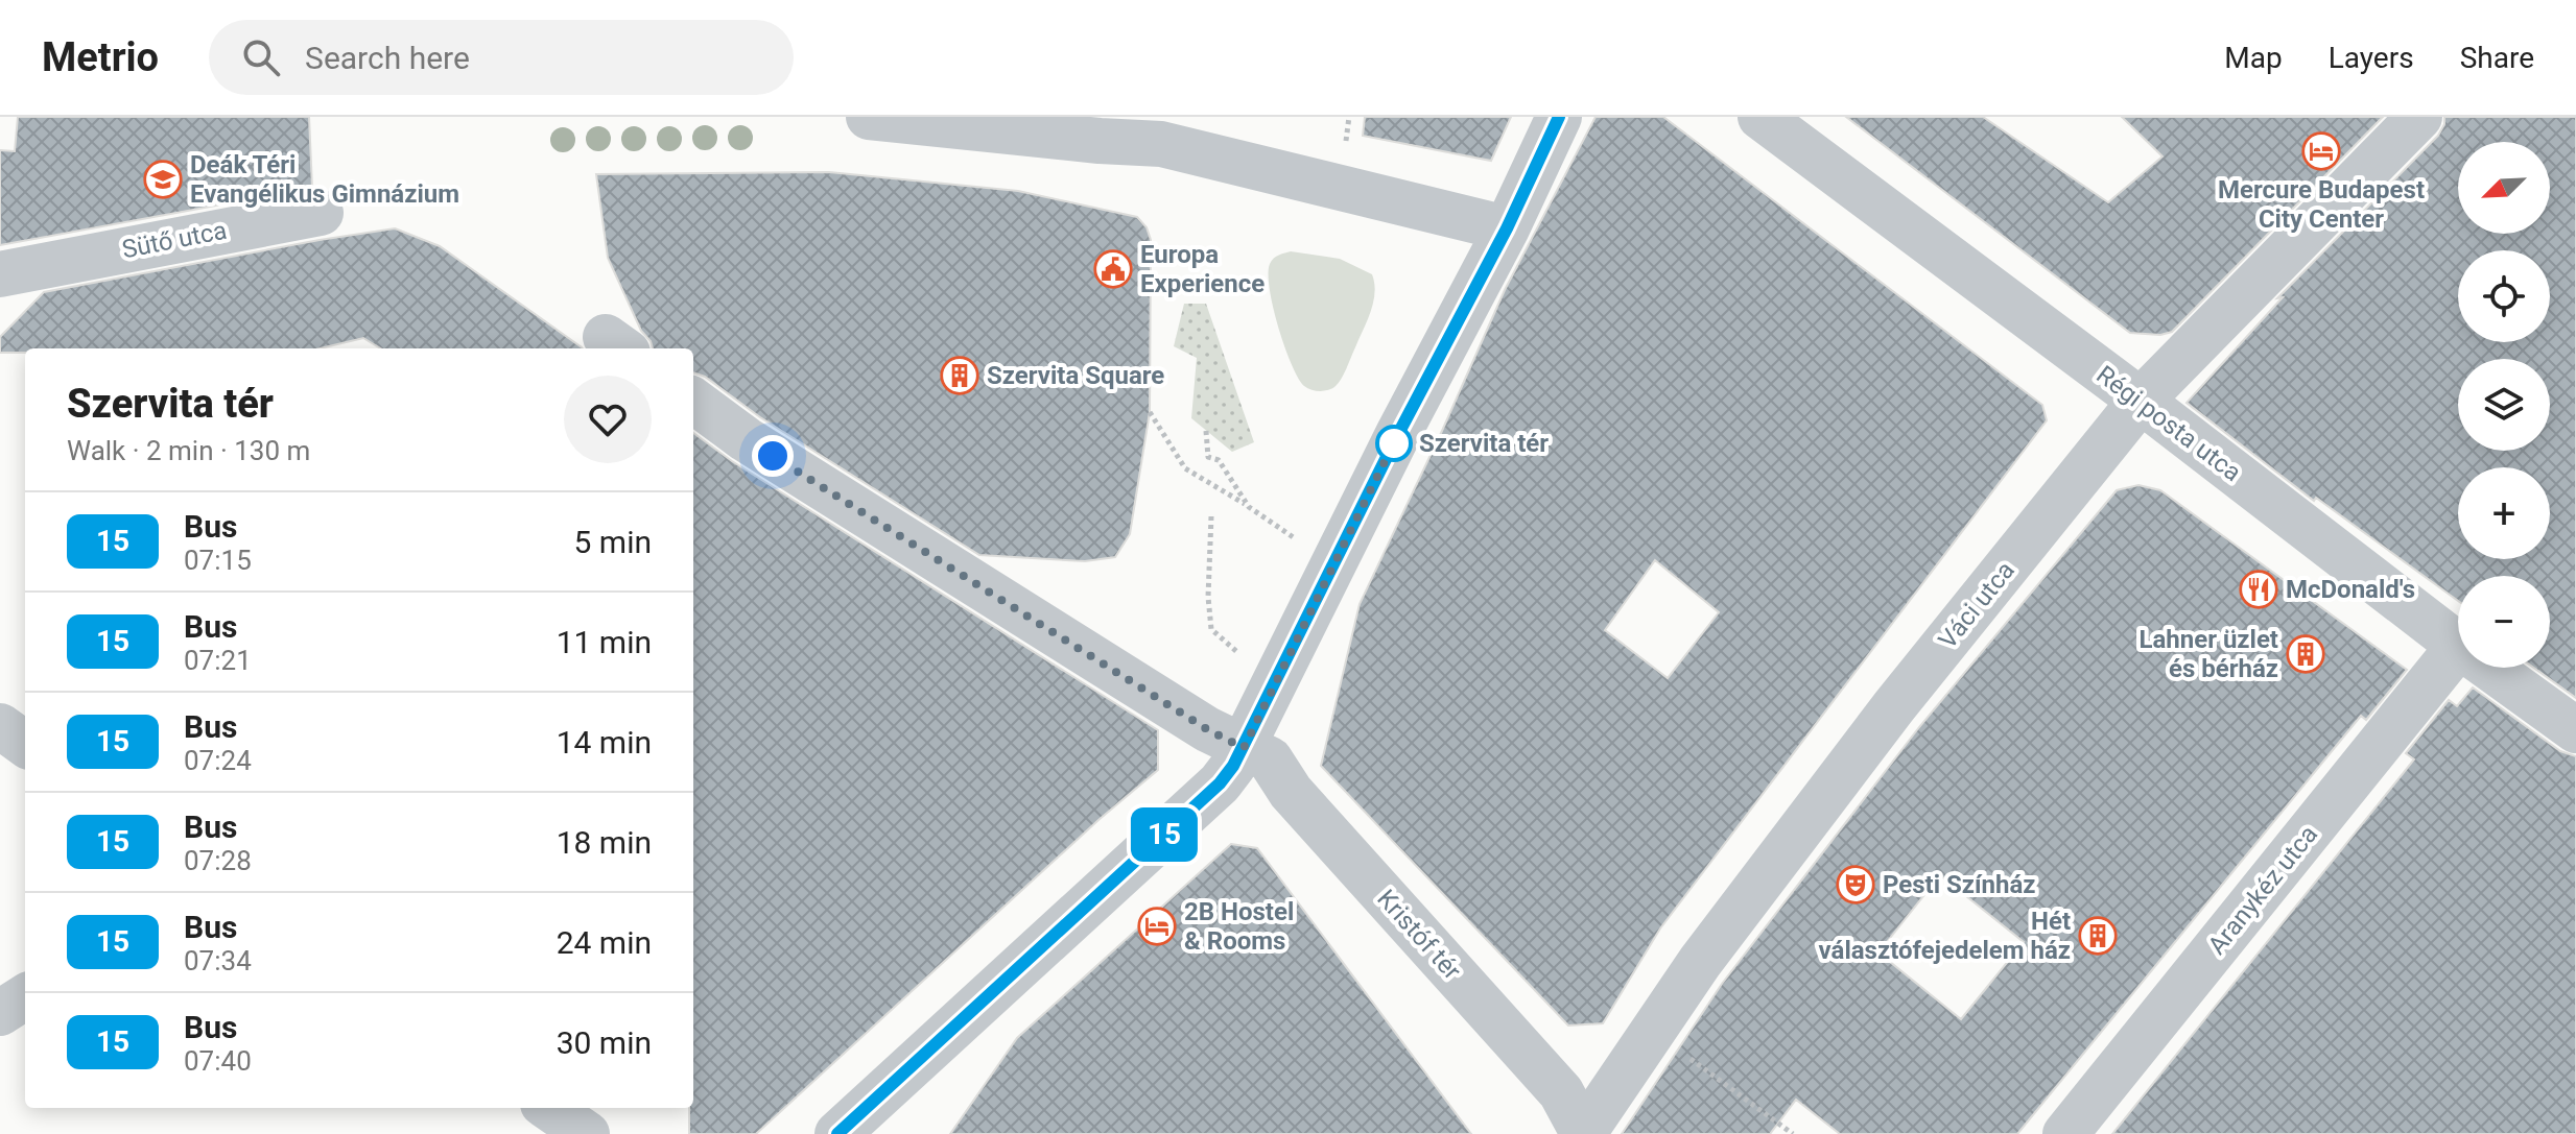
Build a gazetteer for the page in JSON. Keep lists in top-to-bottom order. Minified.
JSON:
{"streets":{"street":["Sütő utca","Régi posta utca","Váci utca","Aranykéz utca","Kristóf tér"]},"crossings":[["Régi posta utca","Váci utca"],["Váci utca","Kristóf tér"]],"places":{"hotel":["Mercure Budapest City Center","2B Hostel & Rooms"],"school or university":["Deák Téri Evangélikus Gimnázium"],"public building":["Europa Experience"],"building":["Szervita Square","Lahner üzlet és bérház","Hét választófejedelem ház"],"other":["Szervita tér"],"restaurant":["McDonald's"],"theatre":["Pesti Színház"]},"lines":["bus line 15"],"north":"bottom left","page":{"header":"Metrio","search":"Search here","nav":["Map","Layers","Share"],"on_map":"15","map_buttons":["+","−"],"heading":["Szervita tér","Walk · 2 min · 130 m"],"list":[{"mark":"15","name":"Bus","note":"07:15","value":"5 min"},{"mark":"15","name":"Bus","note":"07:21","value":"11 min"},{"mark":"15","name":"Bus","note":"07:24","value":"14 min"},{"mark":"15","name":"Bus","note":"07:28","value":"18 min"},{"mark":"15","name":"Bus","note":"07:34","value":"24 min"},{"mark":"15","name":"Bus","note":"07:40","value":"30 min"}]}}
